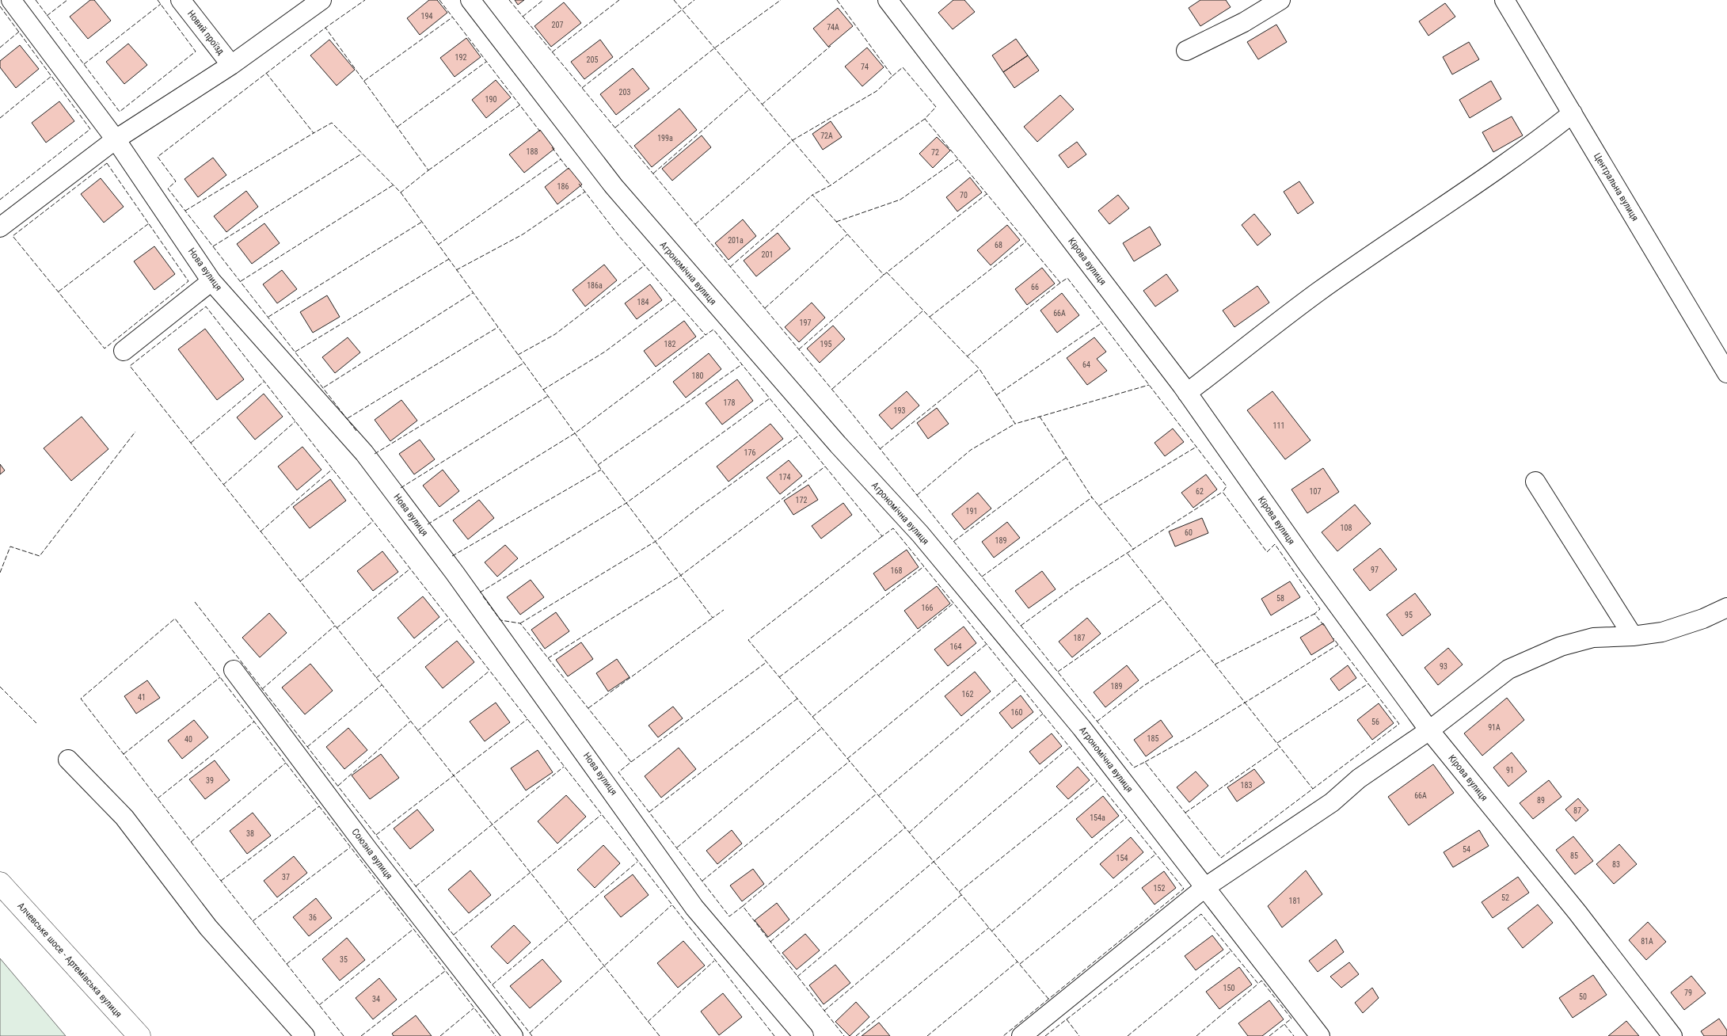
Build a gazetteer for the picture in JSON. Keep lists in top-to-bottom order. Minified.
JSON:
{"streets":{"highway":["Алчевське шосе - Артемівська вулиця"],"street":["Новий проїзд","Центральна вулиця","Кірова вулиця","Нова вулиця","Агрономічна вулиця","Союзна вулиця"]},"house_numbers":["194","207","74А","192","205","74","203","190","72А","199а","188","72","186","70","201а","68","201","186а","66","184","66А","197","182","195","64","180","178","193","111","176","174","62","107","172","191","108","60","189","97","168","58","166","95","187","164","93","189","162","41","160","56","91А","185","40","91","39","183","66А","89","87","154а","38","54","85","154","83","37","152","52","181","36","81А","35","150","79","50","34"]}
